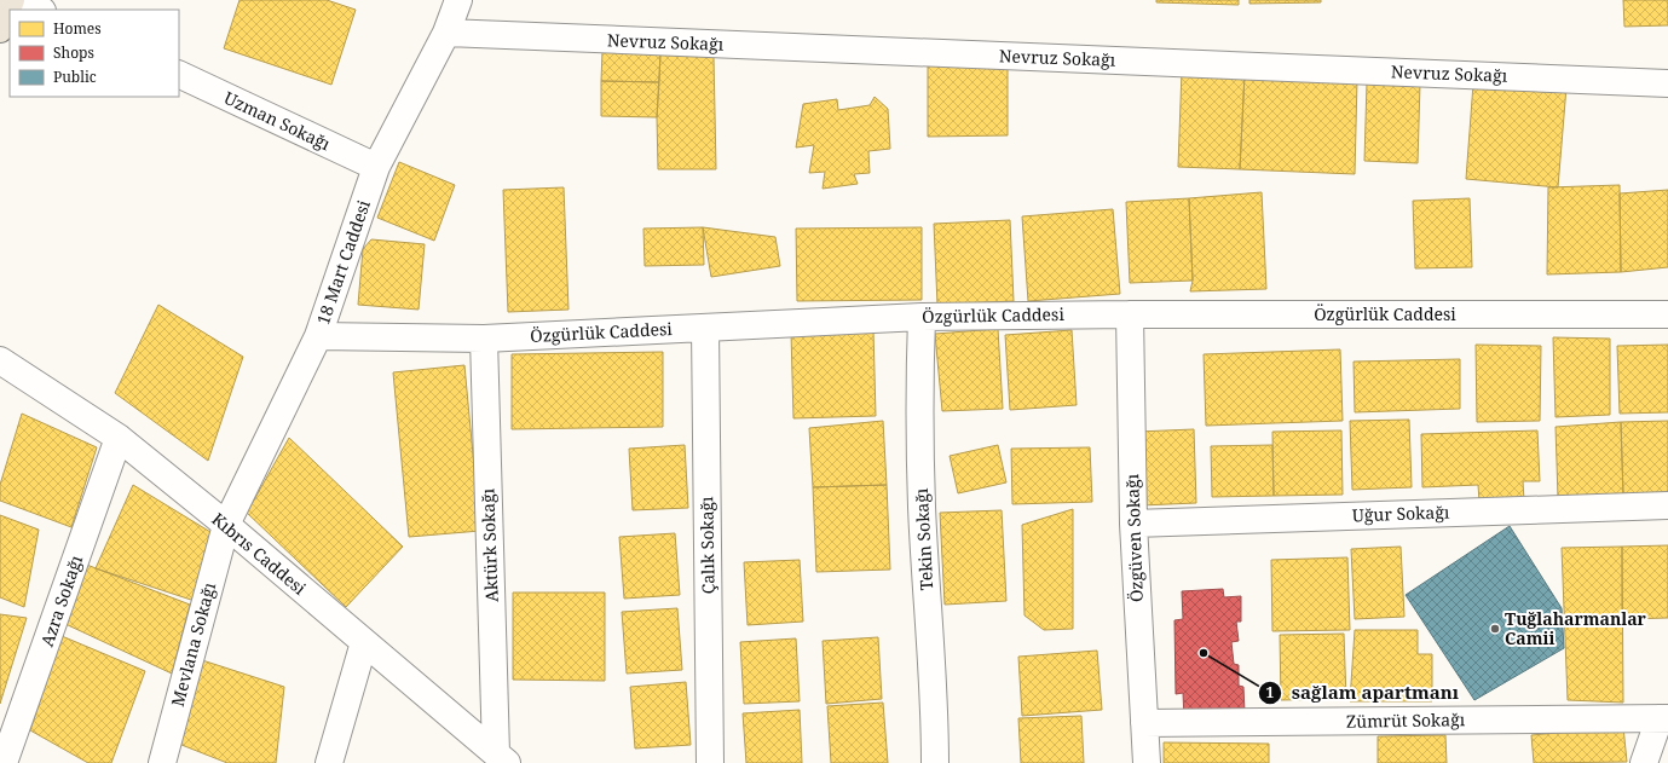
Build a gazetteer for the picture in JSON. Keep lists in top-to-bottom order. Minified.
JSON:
{"streets":{"street":["Nevruz Sokağı","Uzman Sokağı","18 Mart Caddesi","Özgürlük Caddesi","Uğur Sokağı","Özgüven Sokağı","Tekin Sokağı","Aktürk Sokağı","Çalık Sokağı","Kıbrıs Caddesi","Azra Sokağı","Mevlana Sokağı","Zümrüt Sokağı"]},"crossings":[["Nevruz Sokağı","18 Mart Caddesi"],["Uzman Sokağı","18 Mart Caddesi"],["18 Mart Caddesi","Özgürlük Caddesi"],["18 Mart Caddesi","Kıbrıs Caddesi"],["18 Mart Caddesi","Mevlana Sokağı"],["Özgürlük Caddesi","Özgüven Sokağı"],["Özgürlük Caddesi","Tekin Sokağı"],["Özgürlük Caddesi","Aktürk Sokağı"],["Özgürlük Caddesi","Çalık Sokağı"],["Uğur Sokağı","Özgüven Sokağı"],["Özgüven Sokağı","Zümrüt Sokağı"],["Aktürk Sokağı","Kıbrıs Caddesi"],["Kıbrıs Caddesi","Azra Sokağı"],["Kıbrıs Caddesi","Mevlana Sokağı"]],"places":["Tuğlaharmanlar Camii","sağlam apartmanı"],"legend":["Homes","Shops","Public"]}
